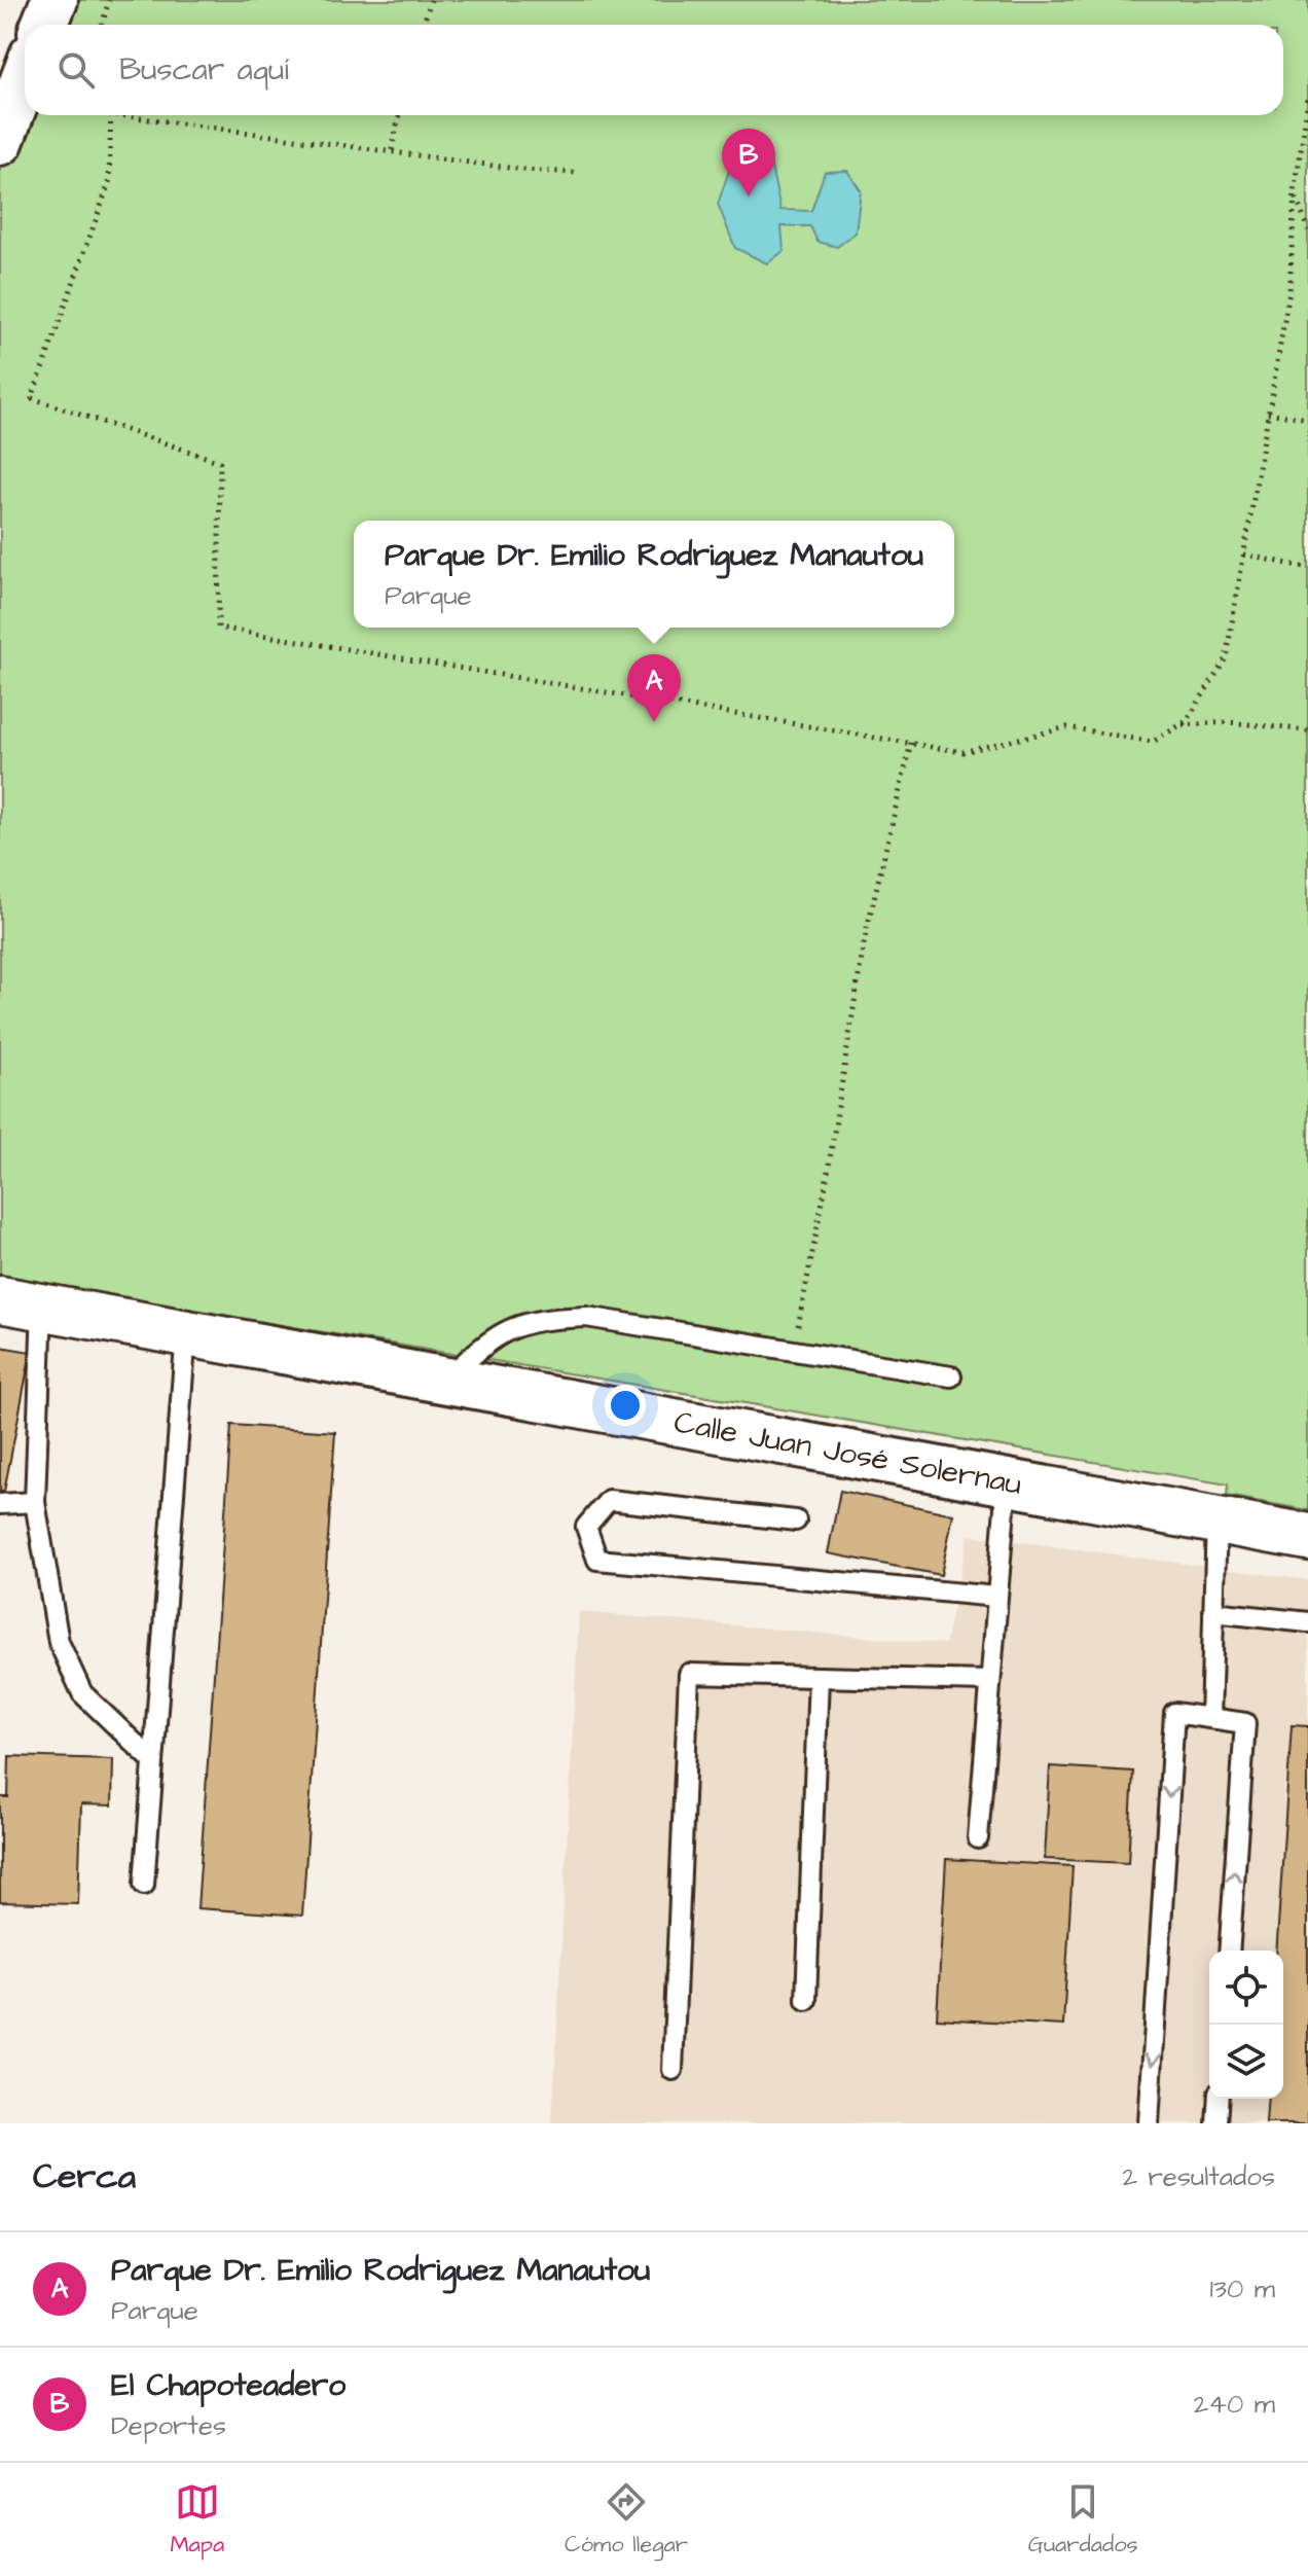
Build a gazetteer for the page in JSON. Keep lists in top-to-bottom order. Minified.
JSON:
{"streets":{"street":["Calle Juan José Solernau"]},"page":{"search":"Buscar aquí","pins":["B","A"],"popup":["Parque Dr. Emilio Rodriguez Manautou","Parque"],"heading":["Cerca","2 resultados"],"list":[{"mark":"A","name":"Parque Dr. Emilio Rodriguez Manautou","note":"Parque","value":"130 m"},{"mark":"B","name":"El Chapoteadero","note":"Deportes","value":"240 m"}],"nav":["Mapa","Cómo llegar","Guardados"]}}
